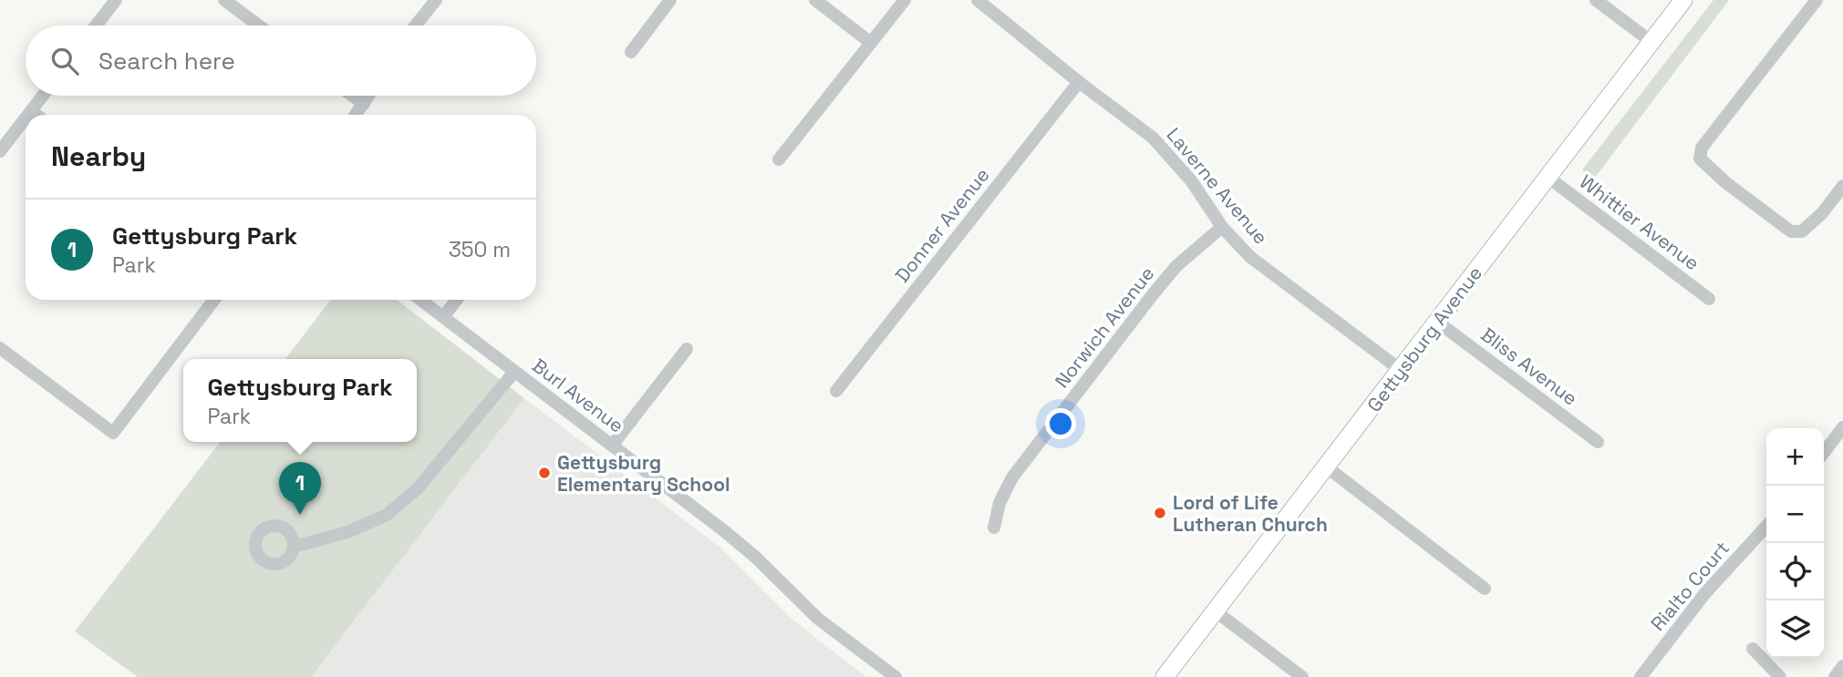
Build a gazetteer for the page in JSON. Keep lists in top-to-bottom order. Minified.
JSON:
{"streets":{"street":["Laverne Avenue","Whittier Avenue","Donner Avenue","Norwich Avenue","Gettysburg Avenue","Bliss Avenue","Burl Avenue","Rialto Court"]},"crossings":[["Laverne Avenue","Donner Avenue"],["Laverne Avenue","Norwich Avenue"],["Laverne Avenue","Gettysburg Avenue"],["Whittier Avenue","Gettysburg Avenue"],["Gettysburg Avenue","Bliss Avenue"]],"places":["Gettysburg Elementary School","Lord of Life Lutheran Church"],"page":{"search":"Search here","heading":"Nearby","list":[{"mark":"1","name":"Gettysburg Park","note":"Park","value":"350 m"}],"popup":["Gettysburg Park","Park"],"map_buttons":["+","−"],"pins":"1"}}
